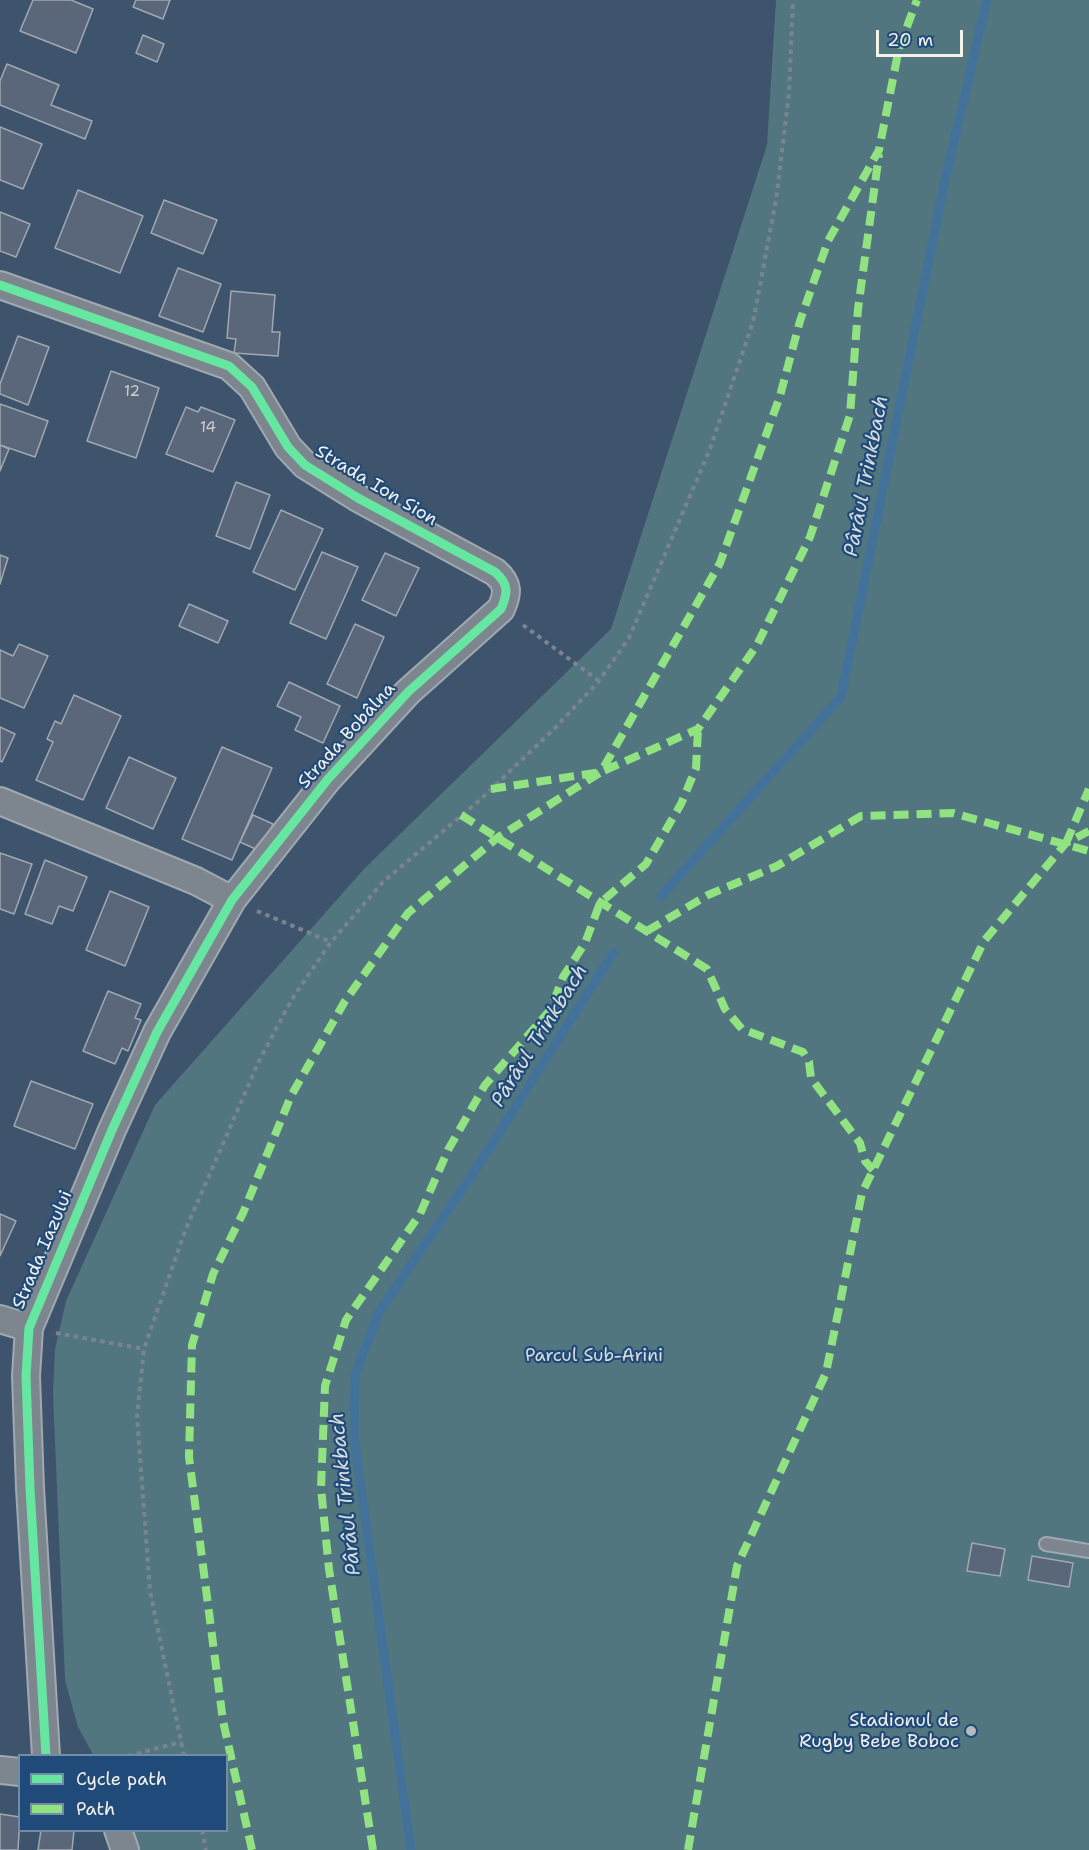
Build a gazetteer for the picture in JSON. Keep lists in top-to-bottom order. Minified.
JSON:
{"streets":{"street":["Strada Ion Sion","Strada Bobâlna","Strada Iazului"]},"crossings":[["Strada Ion Sion","Strada Bobâlna"],["Strada Bobâlna","Strada Iazului"]],"water":["Pârâul Trinkbach"],"parks":["Parcul Sub-Arini"],"places":["Stadionul de Rugby Bebe Boboc"],"house_numbers":["12","14"],"legend":["Cycle path","Path"],"scale_bar":"20 m"}
